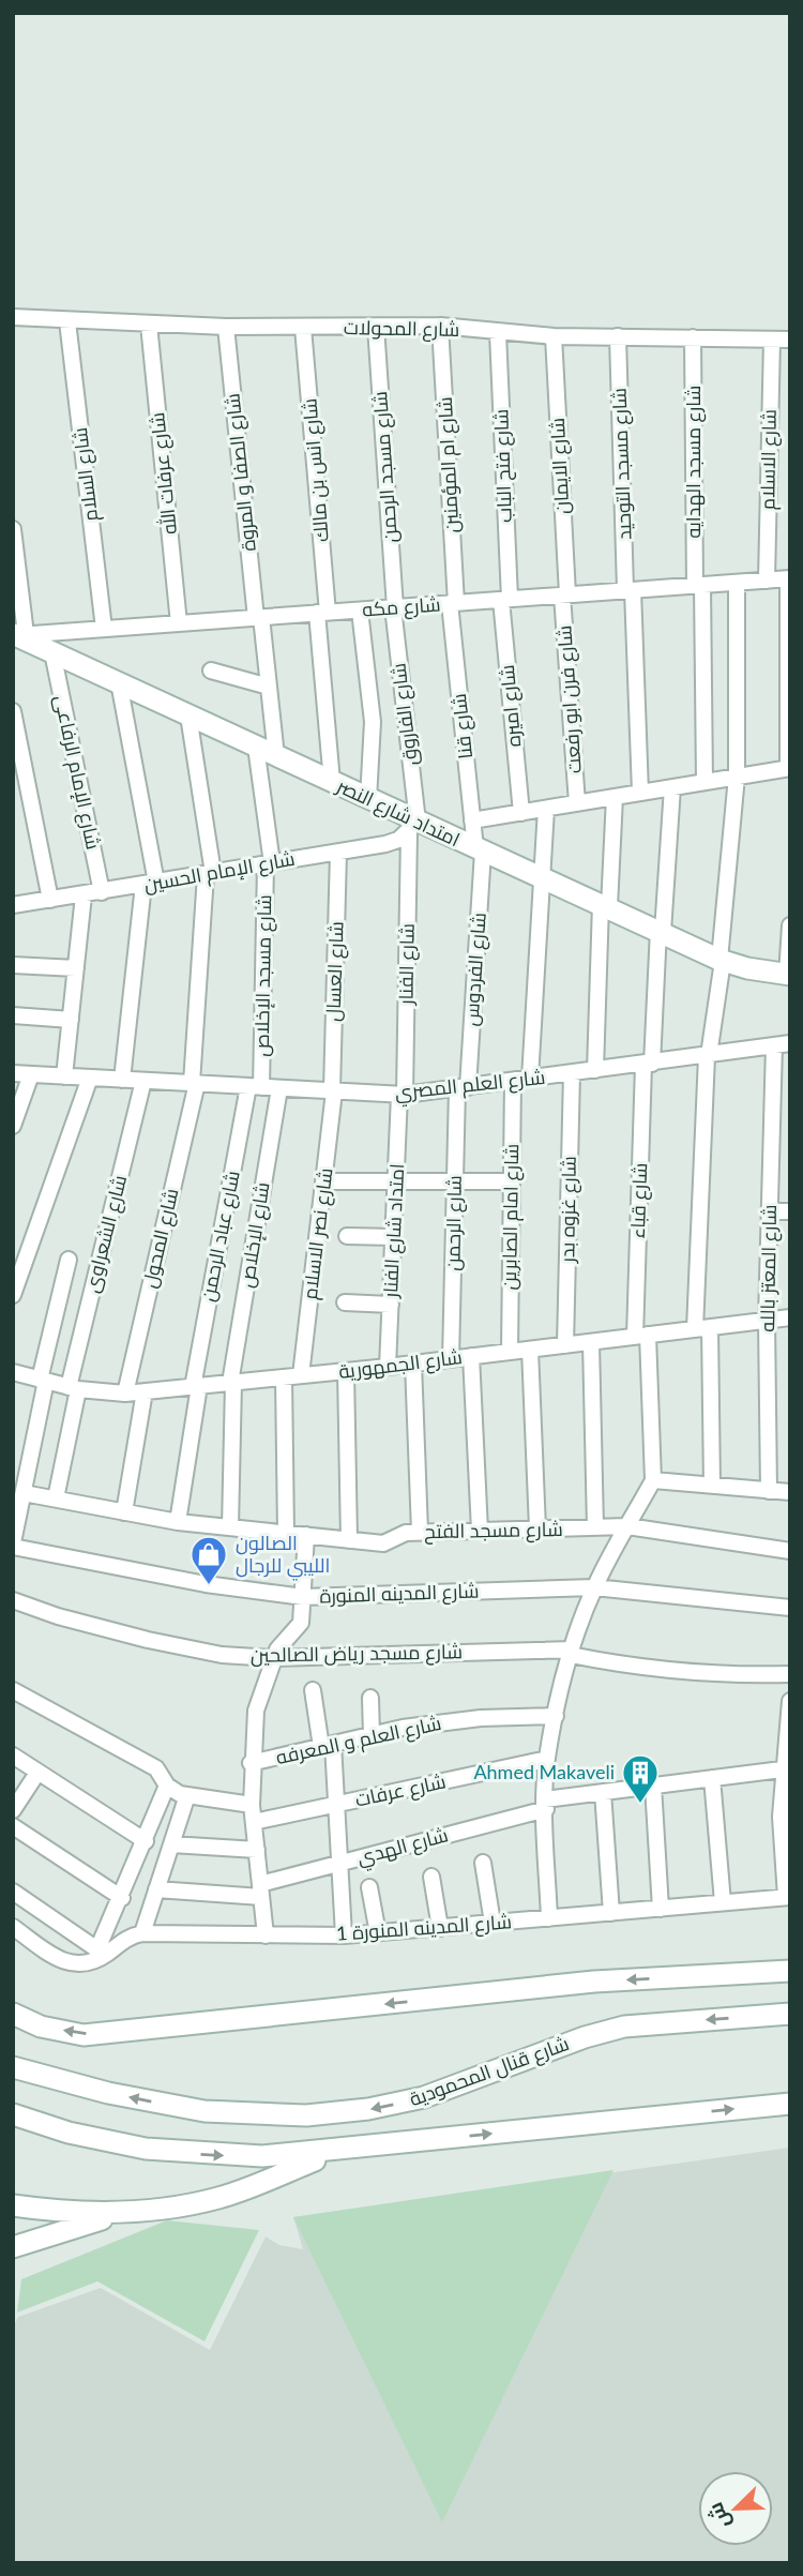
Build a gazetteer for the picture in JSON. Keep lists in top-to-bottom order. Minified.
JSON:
{"streets":{"main road":["امتداد شارع النصر","شارع قنال المحمودية"],"street":["شارع المحولات","شارع الاسلام","شارع مسجد الهدايه","شارع مسجد التوحيد","شارع ام المؤمنين","شارع فتح الباب","شارع الايمان","شارع مسجد الرحمن","شارع انس بن مالك","شارع الصفا و المروة","شارع عرفات الله","شارع السلام","شارع مكه","شارع فرن ابو رفعت","شارع اميره","شارع الفاروق","شارع قنا","شارع الإمام الرفاعى","شارع الإمام الحسين","شارع الفنار","شارع الفردوس","شارع العسال","شارع مسجد الإخلاص","شارع العلم المصري","شارع قباء","شارع غزوه بدر","شارع امام الصابرين","شارع الرحمن","امتداد شارع الفنار","شارع الشعراوى","شارع نصر الاسلام","شارع الإخلاص","شارع عباد الرحمن","شارع المحول","شارع المعتز بالله","شارع الجمهورية","شارع مسجد الفتح","شارع المدينه المنورة","شارع مسجد رياض الصالحين","شارع العلم و المعرفه","شارع عرفات","شارع الهدي","شارع المدينه المنورة 1"]},"crossings":[["شارع المحولات","شارع الاسلام"],["شارع المحولات","شارع مسجد الهدايه"],["شارع المحولات","شارع مسجد التوحيد"],["شارع المحولات","شارع ام المؤمنين"],["شارع المحولات","شارع فتح الباب"],["شارع المحولات","شارع الايمان"],["شارع المحولات","شارع مسجد الرحمن"],["شارع المحولات","شارع انس بن مالك"],["شارع المحولات","شارع الصفا و المروة"],["شارع المحولات","شارع عرفات الله"],["شارع المحولات","شارع السلام"],["شارع الاسلام","شارع مكه"],["شارع مسجد الهدايه","شارع مكه"],["شارع مسجد التوحيد","شارع مكه"],["شارع ام المؤمنين","شارع مكه"],["شارع ام المؤمنين","شارع قنا"],["شارع فتح الباب","شارع مكه"],["شارع فتح الباب","شارع اميره"],["شارع الايمان","شارع مكه"],["شارع الايمان","شارع فرن ابو رفعت"],["شارع مسجد الرحمن","شارع مكه"],["شارع مسجد الرحمن","شارع الفاروق"],["شارع انس بن مالك","شارع مكه"],["شارع انس بن مالك","امتداد شارع النصر"],["شارع الصفا و المروة","شارع مكه"],["شارع الصفا و المروة","امتداد شارع النصر"],["شارع عرفات الله","شارع مكه"],["شارع السلام","شارع مكه"],["شارع مكه","شارع فرن ابو رفعت"],["شارع مكه","شارع اميره"],["شارع مكه","شارع الفاروق"],["شارع مكه","شارع قنا"],["شارع مكه","امتداد شارع النصر"],["شارع الفاروق","امتداد شارع النصر"],["شارع الفاروق","شارع الإمام الحسين"],["شارع الفاروق","شارع الفنار"],["شارع قنا","امتداد شارع النصر"],["شارع قنا","شارع الفردوس"],["شارع الإمام الرفاعى","امتداد شارع النصر"],["شارع الإمام الرفاعى","شارع الإمام الحسين"],["امتداد شارع النصر","شارع الإمام الحسين"],["امتداد شارع النصر","شارع الفنار"],["امتداد شارع النصر","شارع الفردوس"],["امتداد شارع النصر","شارع قباء"],["امتداد شارع النصر","شارع المحول"],["شارع الإمام الحسين","شارع الفنار"],["شارع الإمام الحسين","شارع العسال"],["شارع الإمام الحسين","شارع مسجد الإخلاص"],["شارع الإمام الحسين","شارع المحول"],["شارع الفنار","شارع العلم المصري"],["شارع الفنار","امتداد شارع الفنار"],["شارع الفردوس","شارع العلم المصري"],["شارع الفردوس","شارع الرحمن"],["شارع العسال","شارع العلم المصري"],["شارع العسال","شارع نصر الاسلام"],["شارع مسجد الإخلاص","شارع العلم المصري"],["شارع مسجد الإخلاص","شارع عباد الرحمن"],["شارع العلم المصري","شارع قباء"],["شارع العلم المصري","شارع غزوه بدر"],["شارع العلم المصري","شارع امام الصابرين"],["شارع العلم المصري","شارع الرحمن"],["شارع العلم المصري","امتداد شارع الفنار"],["شارع العلم المصري","شارع الشعراوى"],["شارع العلم المصري","شارع نصر الاسلام"],["شارع العلم المصري","شارع الإخلاص"],["شارع العلم المصري","شارع عباد الرحمن"],["شارع العلم المصري","شارع المحول"],["شارع العلم المصري","شارع المعتز بالله"],["شارع قباء","شارع الجمهورية"],["شارع غزوه بدر","شارع الجمهورية"],["شارع امام الصابرين","شارع الجمهورية"],["شارع الرحمن","شارع الجمهورية"],["امتداد شارع الفنار","شارع الجمهورية"],["شارع الشعراوى","شارع الجمهورية"],["شارع الشعراوى","شارع مسجد الفتح"],["شارع نصر الاسلام","شارع الجمهورية"],["شارع الإخلاص","شارع الجمهورية"],["شارع الإخلاص","شارع مسجد الفتح"],["شارع عباد الرحمن","شارع الجمهورية"],["شارع عباد الرحمن","شارع مسجد الفتح"],["شارع المحول","شارع الجمهورية"],["شارع المعتز بالله","شارع الجمهورية"]],"places":{"shop":["الصالون الليبي للرجال"],"building":["Ahmed Makaveli"]},"north":"bottom left"}
